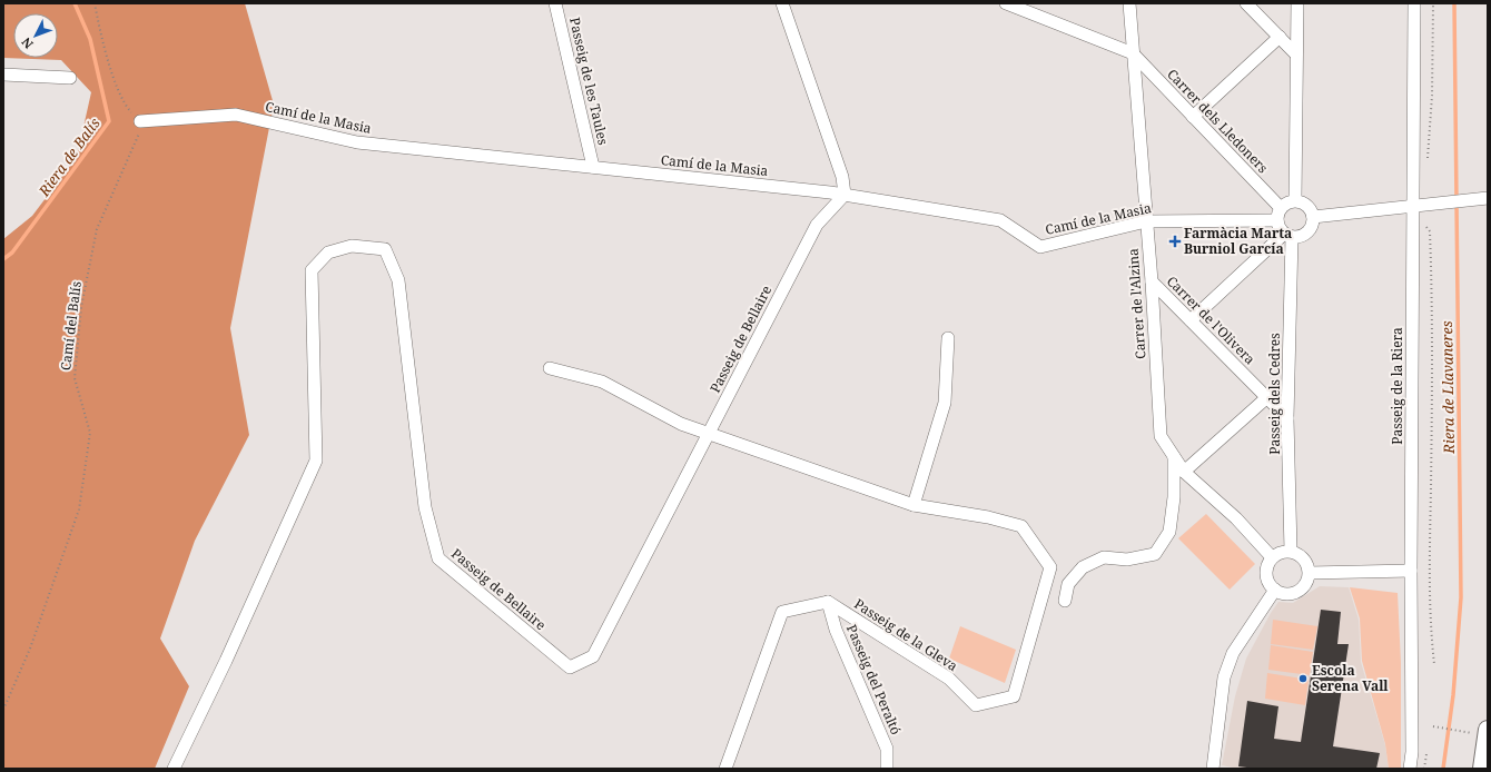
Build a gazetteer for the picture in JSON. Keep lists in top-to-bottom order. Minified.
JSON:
{"streets":{"street":["Passeig de les Taules","Camí de la Masia","Carrer dels Lledoners","Carrer de l'Alzina","Carrer de l'Olivera","Passeig de Bellaire","Passeig de la Riera","Passeig dels Cedres","Passeig de la Gleva","Passeig del Peraltó"],"path":["Camí del Balís"]},"crossings":[["Passeig de les Taules","Camí de la Masia"],["Camí de la Masia","Carrer dels Lledoners"],["Camí de la Masia","Carrer de l'Alzina"],["Camí de la Masia","Camí del Balís"],["Camí de la Masia","Passeig de Bellaire"],["Camí de la Masia","Passeig dels Cedres"],["Carrer dels Lledoners","Carrer de l'Alzina"],["Carrer dels Lledoners","Passeig dels Cedres"],["Carrer de l'Alzina","Carrer de l'Olivera"],["Carrer de l'Alzina","Passeig dels Cedres"],["Carrer de l'Olivera","Passeig dels Cedres"],["Passeig de Bellaire","Passeig de la Gleva"],["Passeig de la Gleva","Passeig del Peraltó"]],"water":["Riera de Balís","Riera de Llavaneres"],"places":{"health":["Farmàcia Marta Burniol García"],"other":["Escola Serena Vall"]},"north":"bottom left"}
